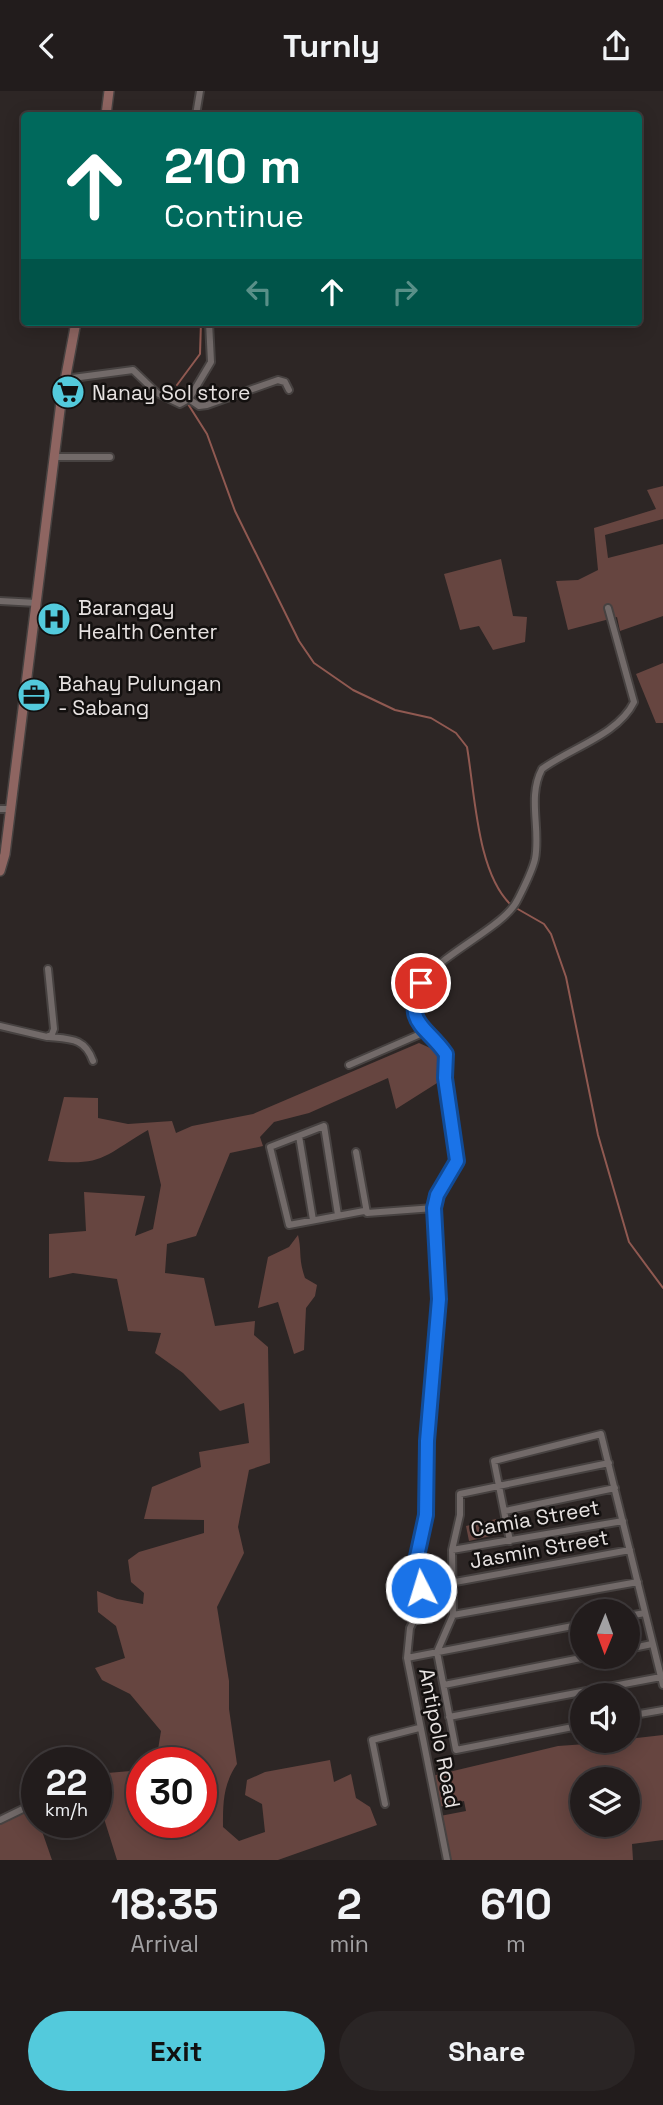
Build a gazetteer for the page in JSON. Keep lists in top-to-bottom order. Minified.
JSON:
{"streets":{"street":["Camia Street","Jasmin Street","Antipolo Road"]},"places":{"supermarket":["Nanay Sol store"],"hospital":["Barangay Health Center"],"office":["Bahay Pulungan - Sabang"]},"north":"bottom","page":{"header":"Turnly","turn":["210 m","Continue"],"speed":"22 km/h","limit":"30","eta":["18:35","Arrival","2","min","610","m"],"buttons":["Exit","Share"]}}
